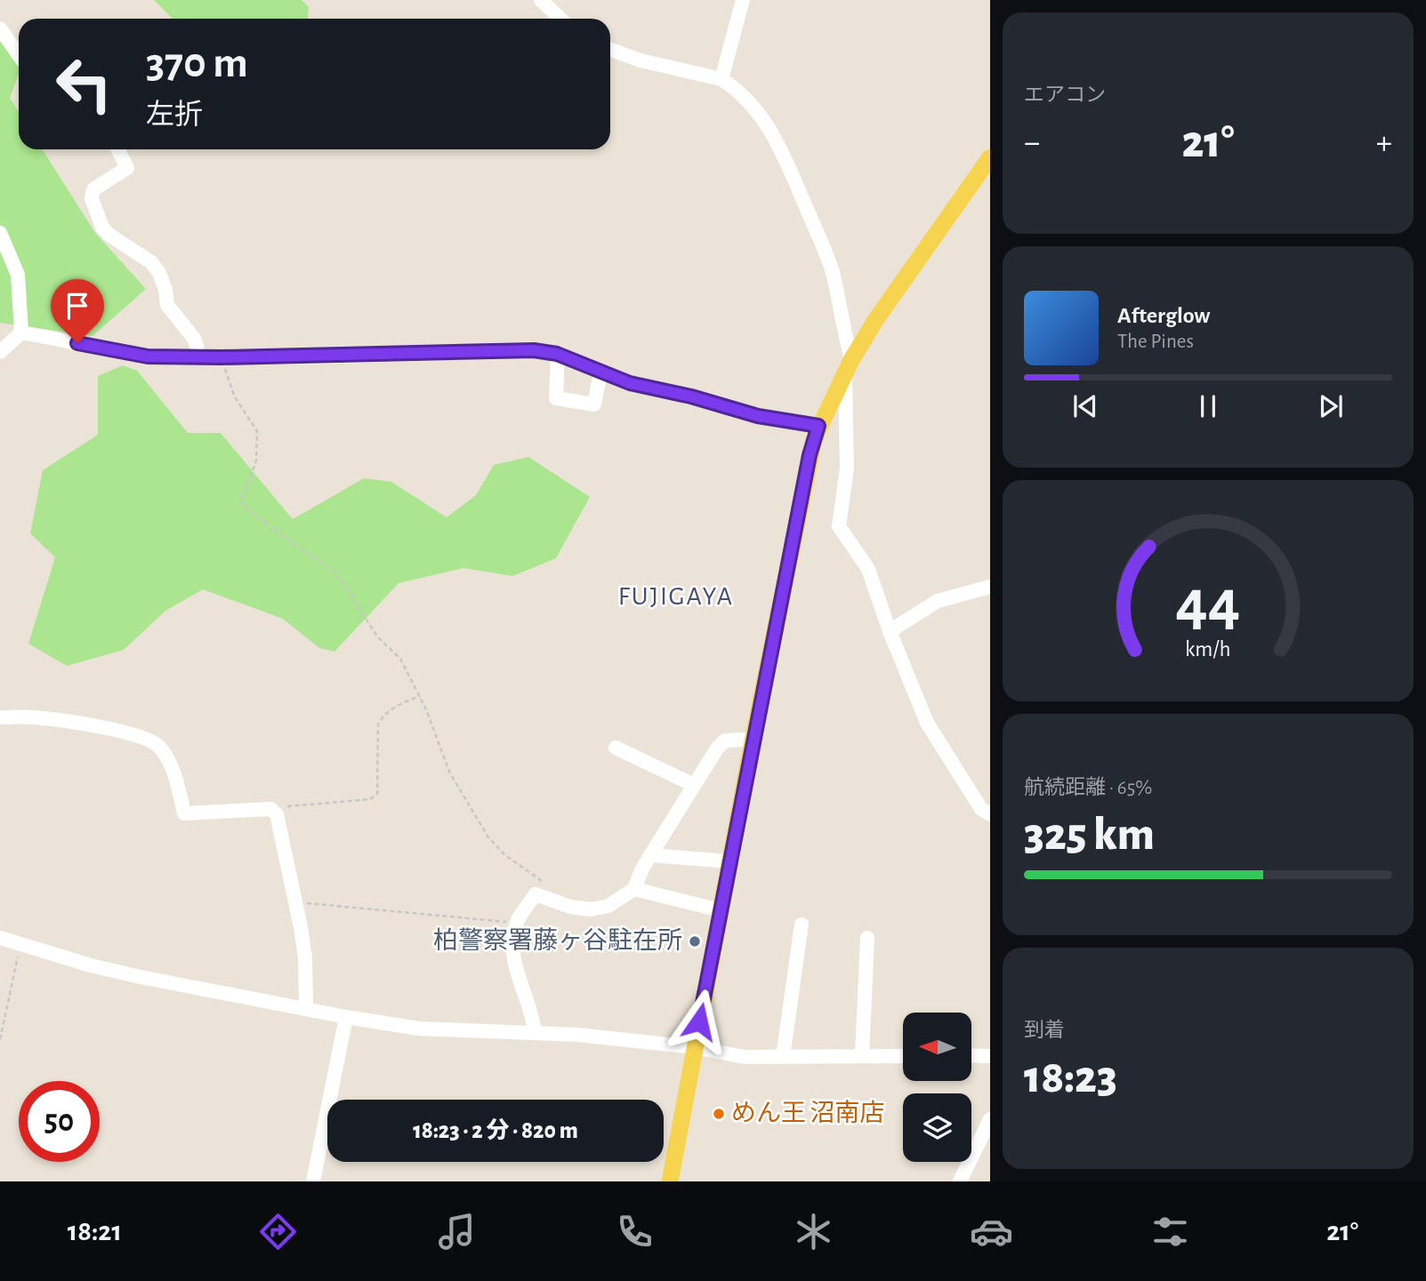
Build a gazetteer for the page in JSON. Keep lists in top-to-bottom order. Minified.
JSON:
{"districts":["FUJIGAYA"],"places":["柏警察署藤ヶ谷駐在所","めん王 沼南店"],"north":"left","page":{"tile":["エアコン",["航続距離 · 65%","325 km"],["到着","18:23"]],"turn":["370 m","左折"],"heat":["−","21°","+"],"song":["Afterglow","The Pines"],"limit":"50","trip":"18:23 · 2 分 · 820 m","tabs":["18:21","21°"],"gauge":["44","km/h"]}}
